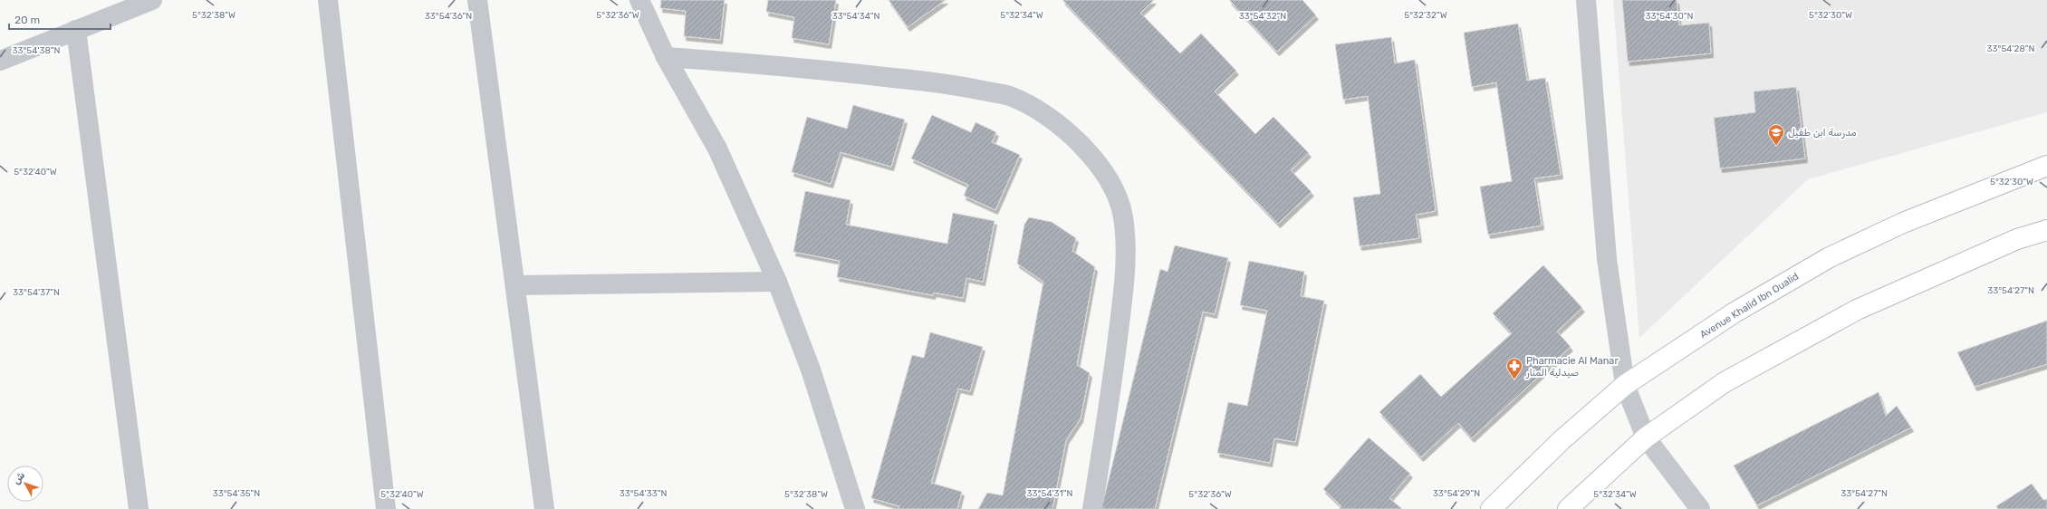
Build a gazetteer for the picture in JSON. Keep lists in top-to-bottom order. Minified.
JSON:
{"streets":{"main road":["Avenue Khalid Ibn Oualid"]},"places":{"school or university":["مدرسة ابن طفيل"],"pharmacy":["Pharmacie Al Manar صيدلية المنار"]},"scale_bar":"20 m","north":"top left","coordinates":["5°32'30\"W","5°32'38\"W","5°32'36\"W","5°32'34\"W","5°32'32\"W","33°54'36\"N","33°54'34\"N","33°54'32\"N","33°54'30\"N","33°54'28\"N","33°54'38\"N","5°32'40\"W","33°54'27\"N","33°54'37\"N","33°54'35\"N","33°54'33\"N","33°54'31\"N","33°54'29\"N"]}
